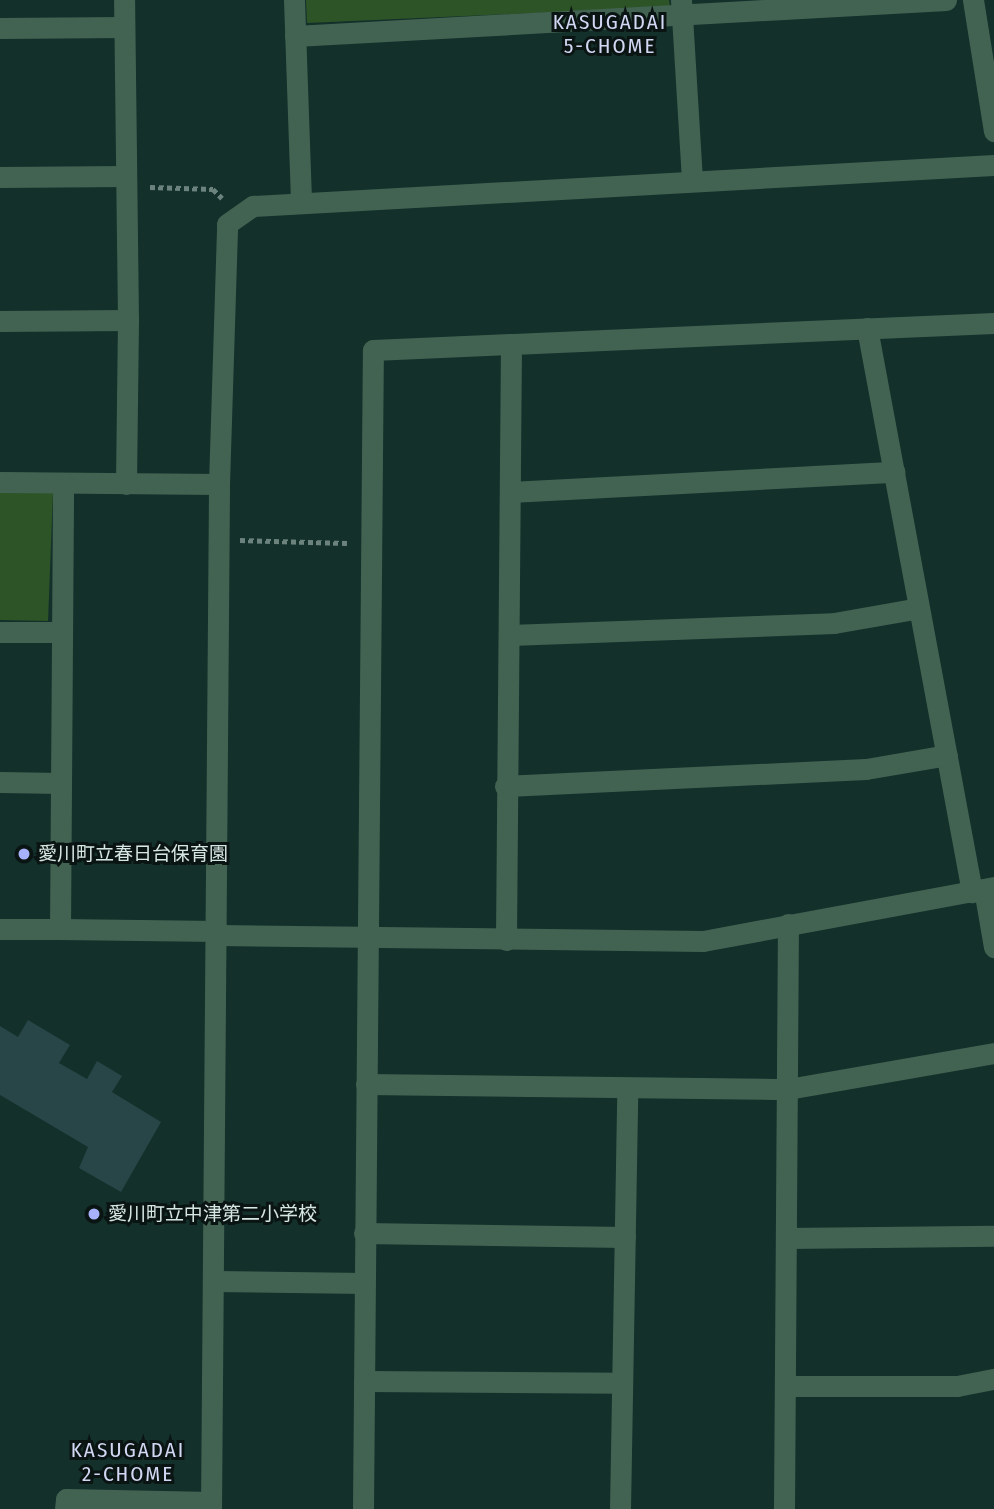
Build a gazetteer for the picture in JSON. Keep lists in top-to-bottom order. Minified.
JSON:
{"districts":["KASUGADAI 5-CHOME","KASUGADAI 2-CHOME"],"places":["愛川町立春日台保育園","愛川町立中津第二小学校"]}
